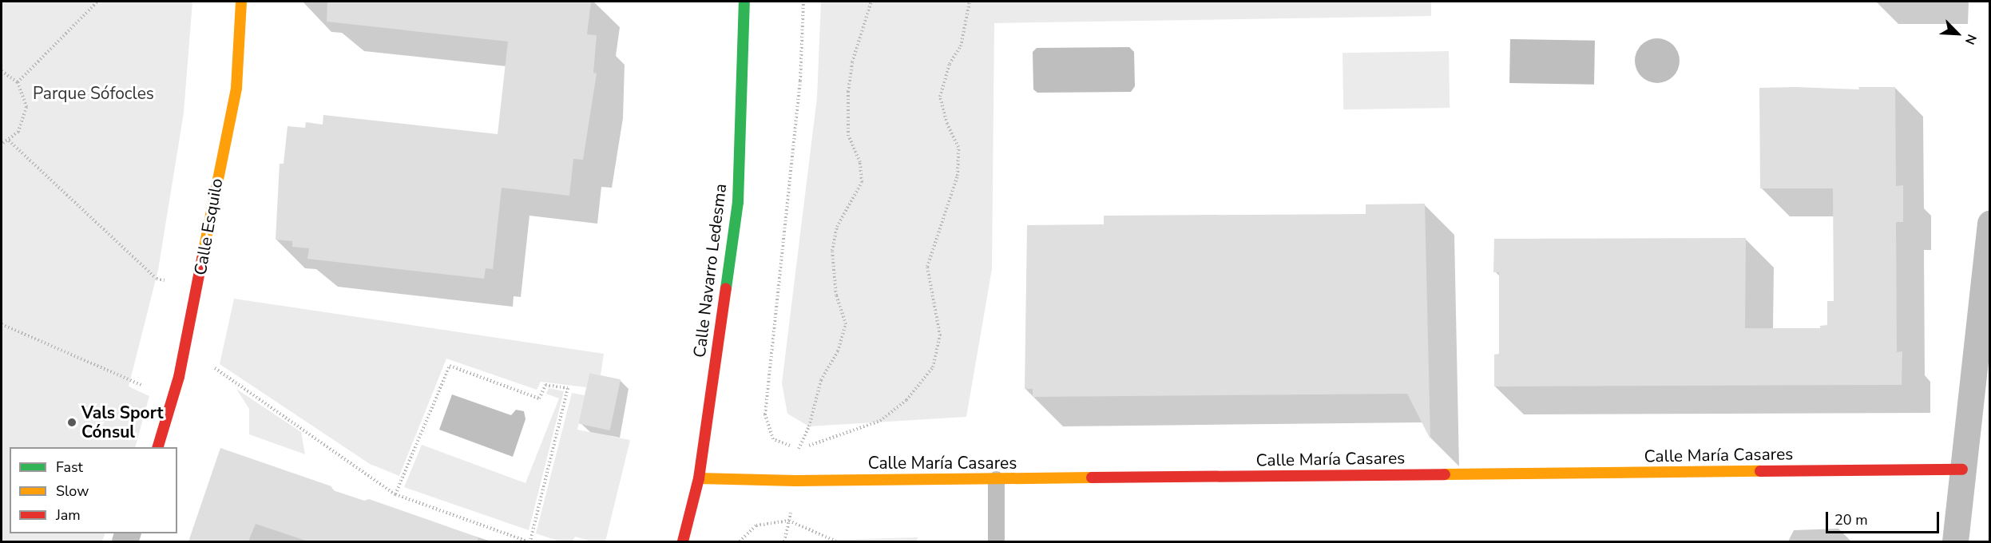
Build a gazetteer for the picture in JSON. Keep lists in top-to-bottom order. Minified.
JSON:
{"streets":{"street":["Calle Esquilo","Calle Navarro Ledesma","Calle María Casares"]},"crossings":[["Calle Navarro Ledesma","Calle María Casares"]],"parks":["Parque Sófocles"],"places":["Vals Sport Cónsul"],"legend":["Fast","Slow","Jam"],"scale_bar":"20 m","north":"bottom right"}
